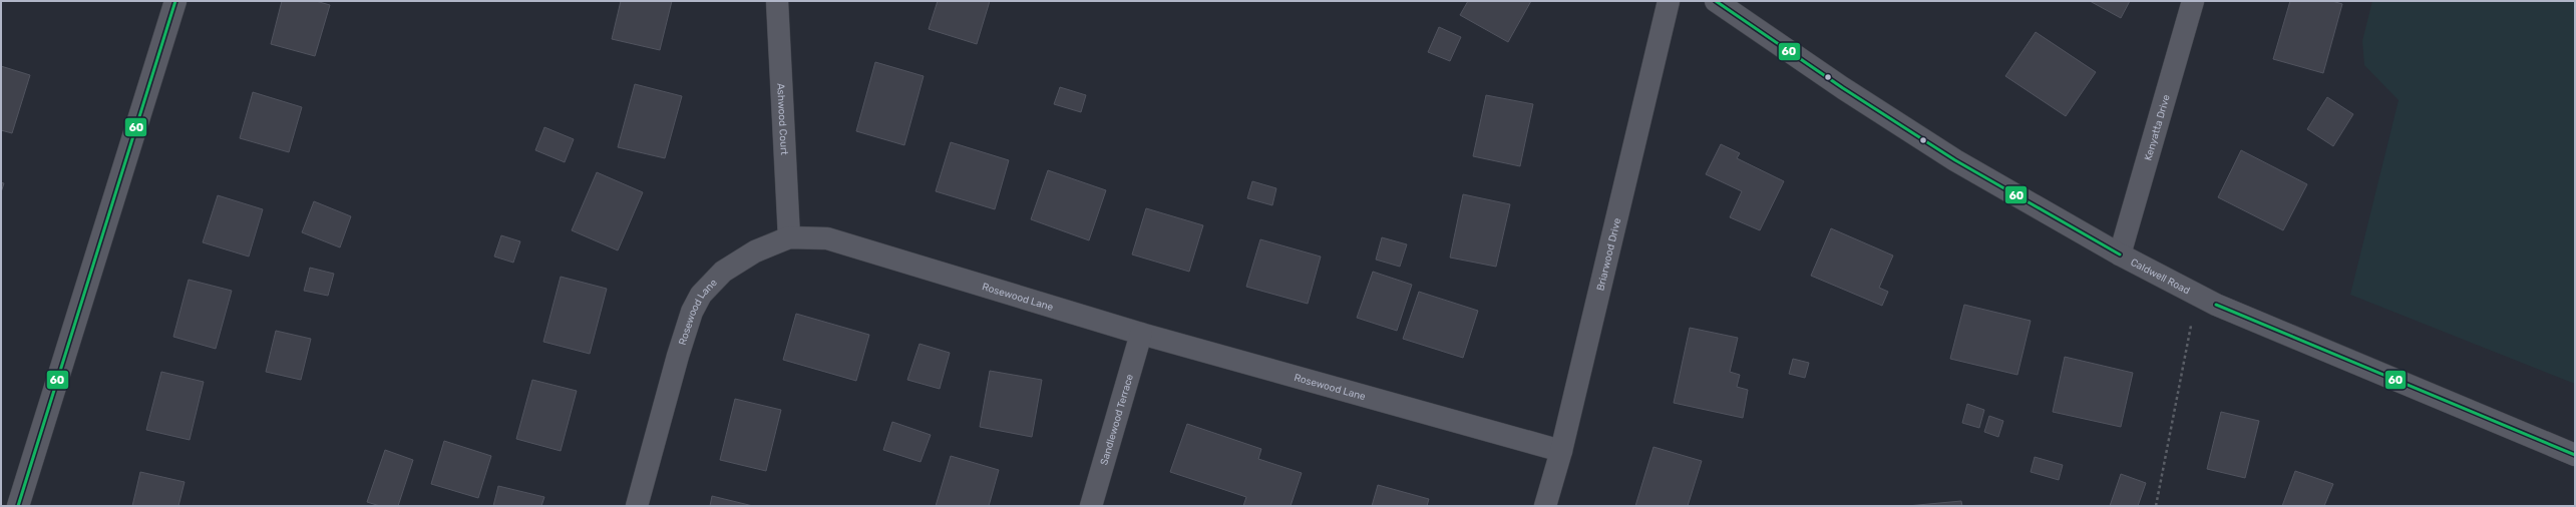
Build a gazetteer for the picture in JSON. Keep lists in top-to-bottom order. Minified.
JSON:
{"streets":{"street":["Ashwood Court","Kenyatta Drive","Briarwood Drive","Caldwell Road","Rosewood Lane","Sandlewood Terrace"]},"crossings":[["Ashwood Court","Rosewood Lane"],["Kenyatta Drive","Caldwell Road"],["Briarwood Drive","Rosewood Lane"],["Rosewood Lane","Sandlewood Terrace"]],"lines":["transit line 60"]}
